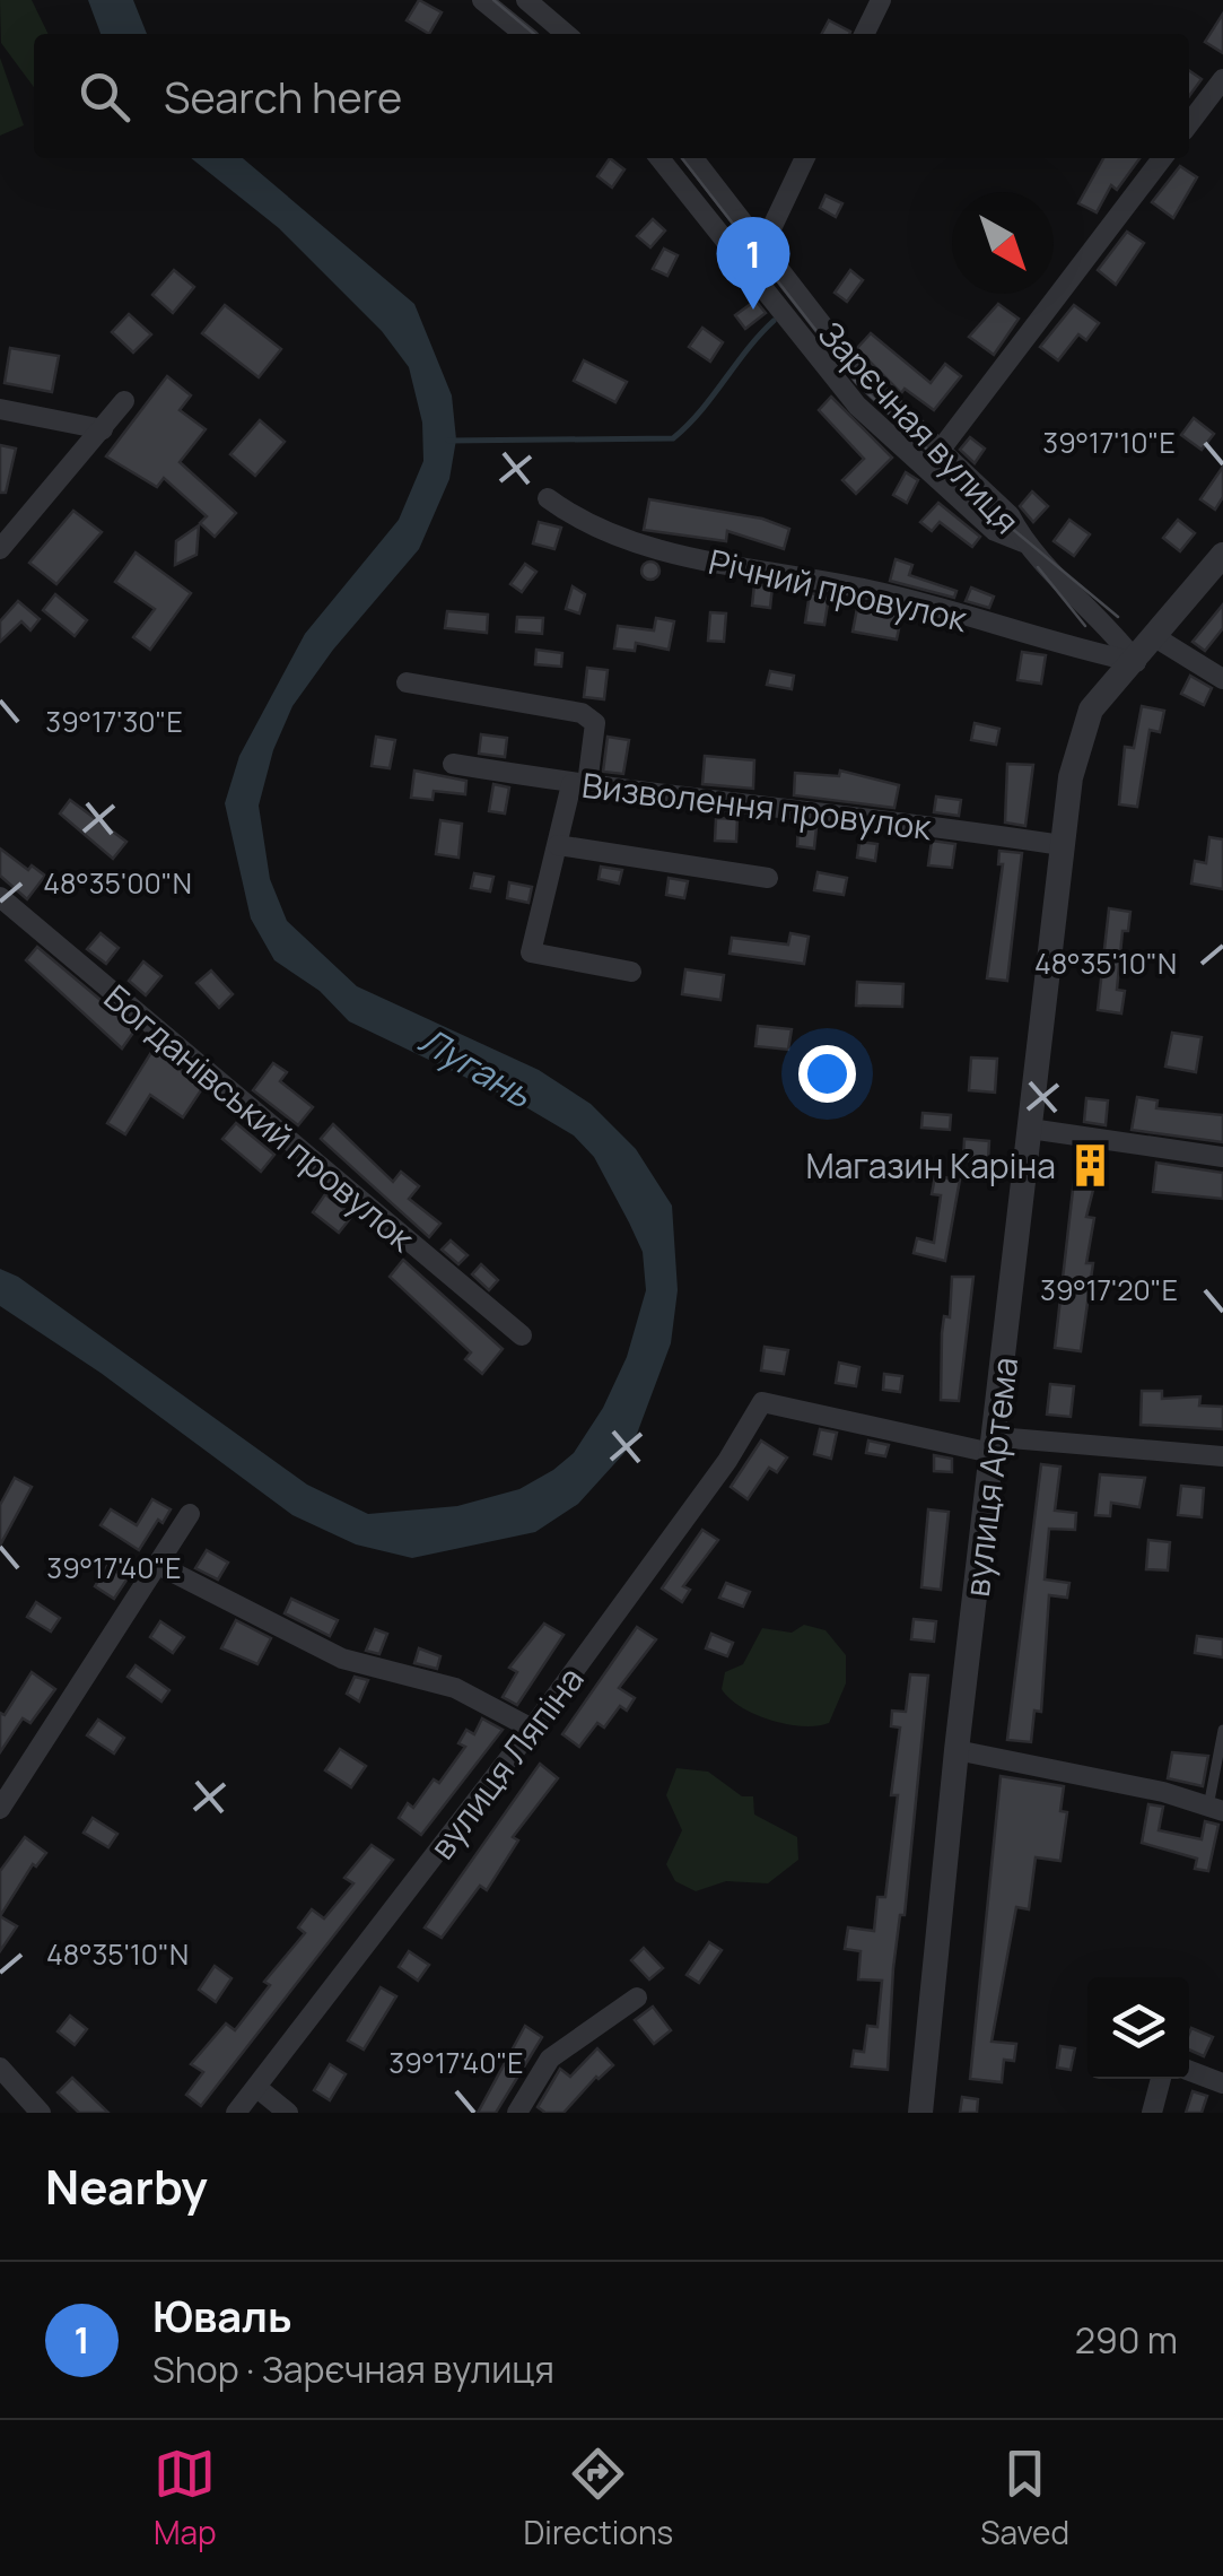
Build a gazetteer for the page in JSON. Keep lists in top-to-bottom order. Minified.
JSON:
{"streets":{"street":["Зарєчная вулиця","Річний провулок","Визволення провулок","Богданівський провулок","вулиця Артема","вулиця Ляпіна"]},"crossings":[["Зарєчная вулиця","Річний провулок"],["Зарєчная вулиця","вулиця Артема"],["Річний провулок","вулиця Артема"],["Визволення провулок","вулиця Артема"],["вулиця Артема","вулиця Ляпіна"]],"water":["Лугань"],"places":{"building":["Магазин Каріна"]},"north":"bottom right","page":{"search":"Search here","pins":"1","heading":"Nearby","list":[{"mark":"1","name":"Юваль","note":"Shop · Зарєчная вулиця","value":"290 m"}],"nav":["Map","Directions","Saved"]},"coordinates":["39°17'10\"E","39°17'30\"E","48°35'00\"N","48°35'10\"N","39°17'20\"E","39°17'40\"E"]}
